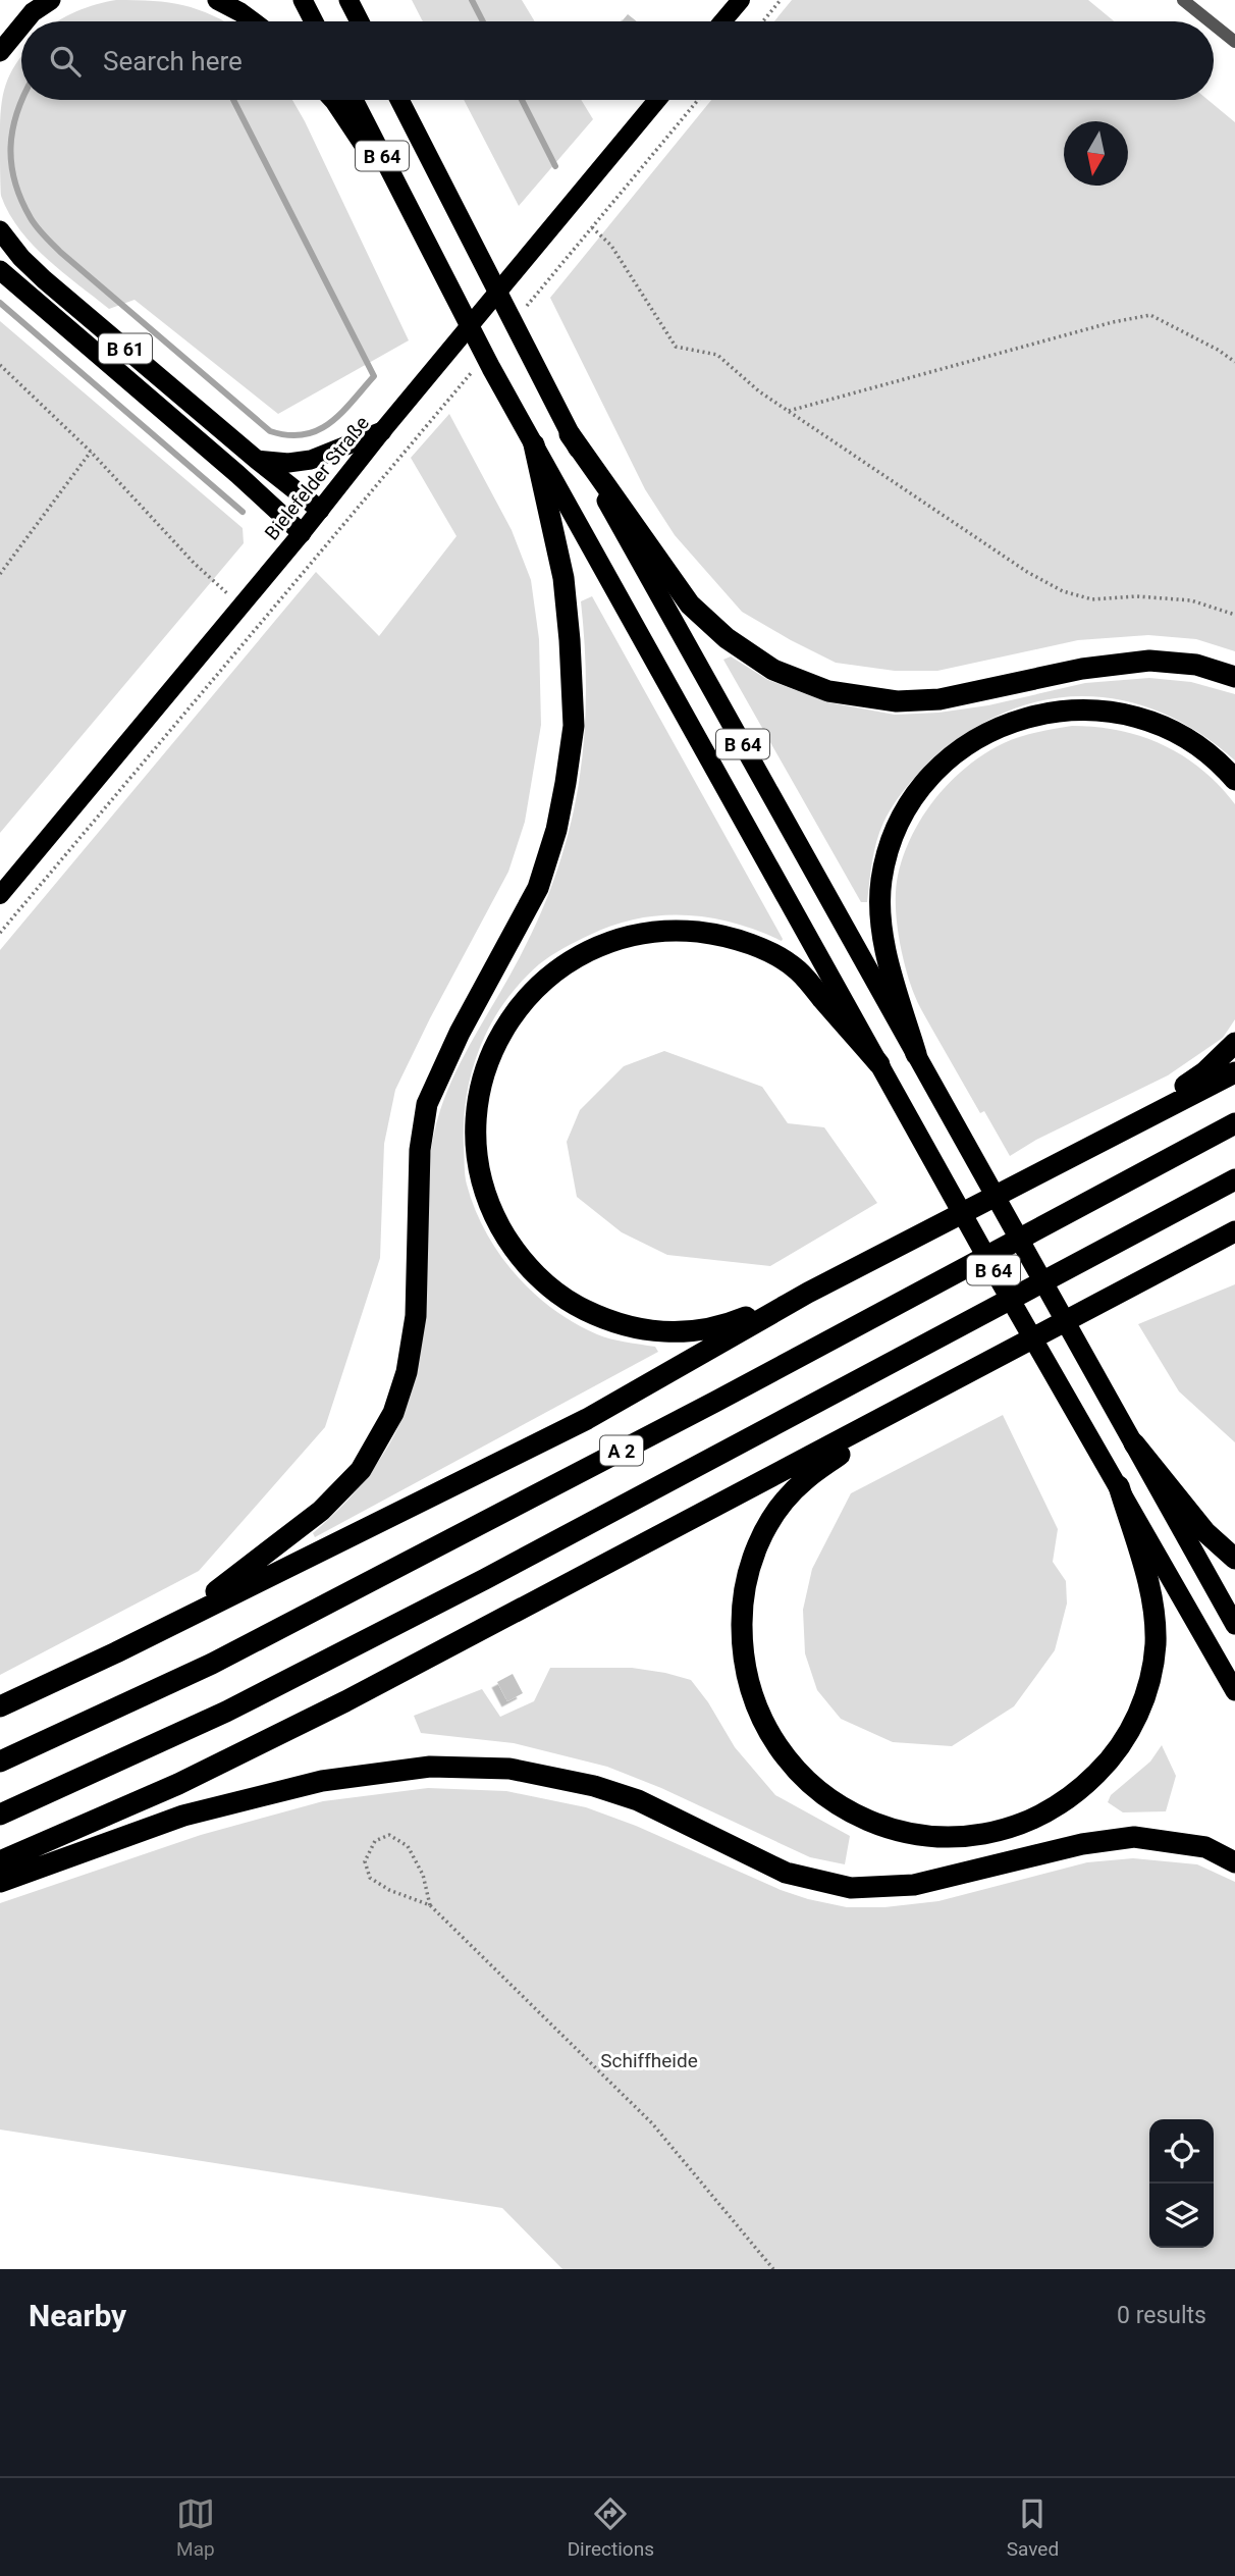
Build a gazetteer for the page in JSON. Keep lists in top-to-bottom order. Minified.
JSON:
{"streets":{"highway":["B 64","B 61","A 2"],"main road":["Bielefelder Straße"]},"parks":["Schiffheide"],"north":"bottom","page":{"search":"Search here","heading":["Nearby","0 results"],"nav":["Map","Directions","Saved"]}}
